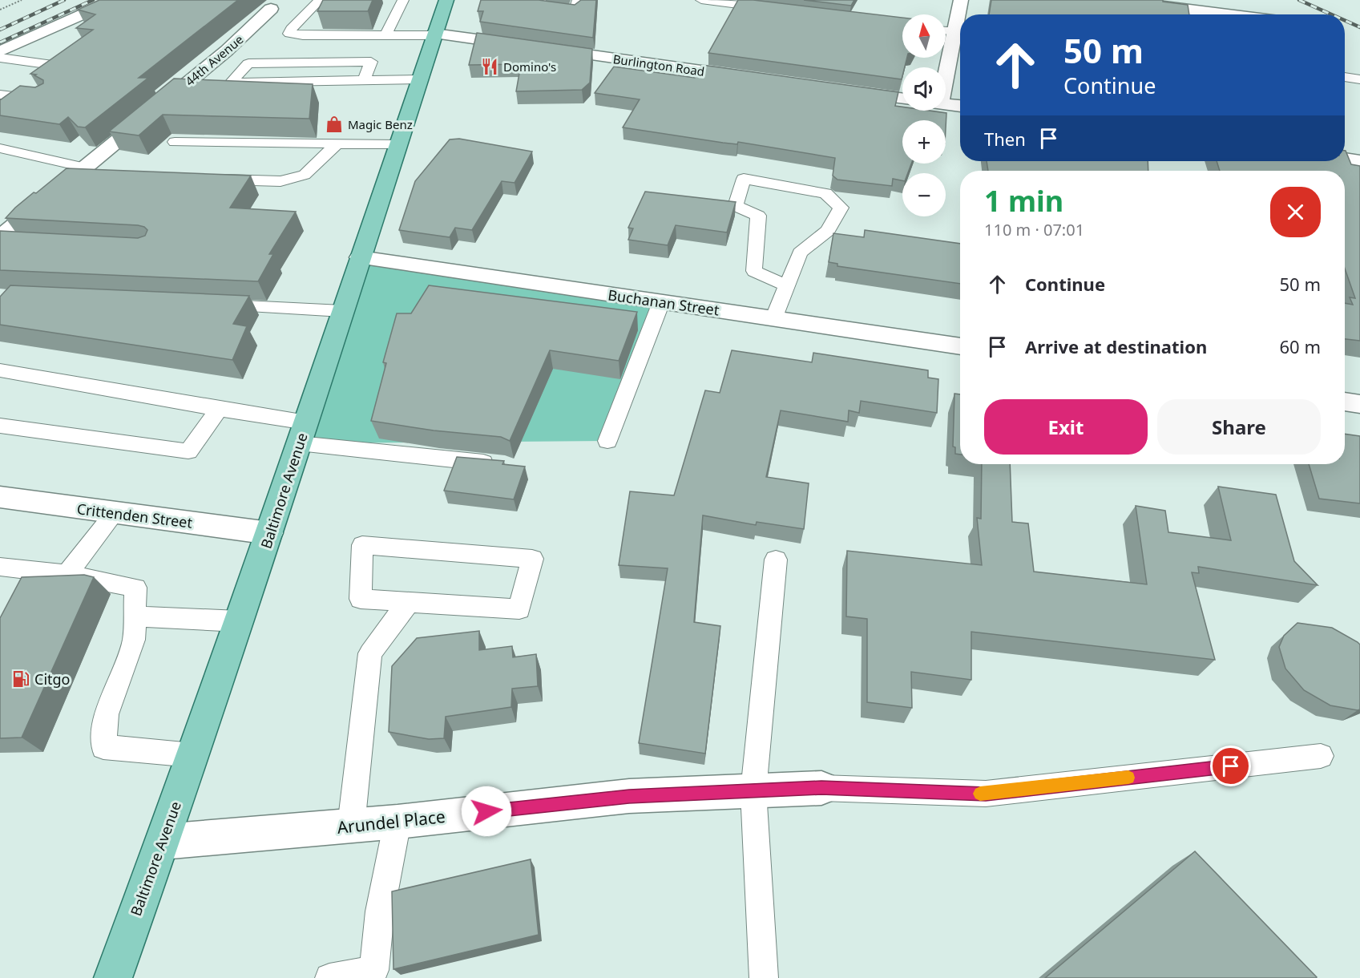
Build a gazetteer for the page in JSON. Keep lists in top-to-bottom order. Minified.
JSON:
{"streets":{"main road":["Baltimore Avenue"],"street":["44th Avenue","Burlington Road","Buchanan Street","Crittenden Street","Arundel Place"]},"crossings":[["Buchanan Street","Baltimore Avenue"],["Baltimore Avenue","Crittenden Street"],["Baltimore Avenue","Arundel Place"]],"places":{"restaurant":["Domino's"],"shop":["Magic Benz"],"fuel station":["Citgo"]},"north":"top","page":{"map_buttons":["+","−"],"turn":["50 m","Continue"],"then":"Then","heading":["1 min","110 m · 07:01"],"list":[{"name":"Continue","value":"50 m"},{"name":"Arrive at destination","value":"60 m"}],"buttons":["Exit","Share"]}}
